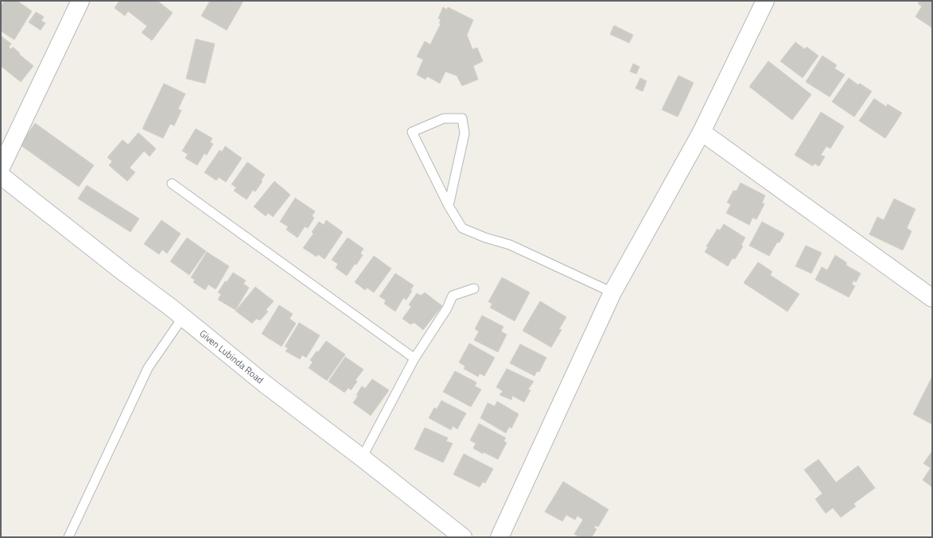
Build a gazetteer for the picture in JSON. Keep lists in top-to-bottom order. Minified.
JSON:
{"streets":{"street":["Given Lubinda Road"]}}
